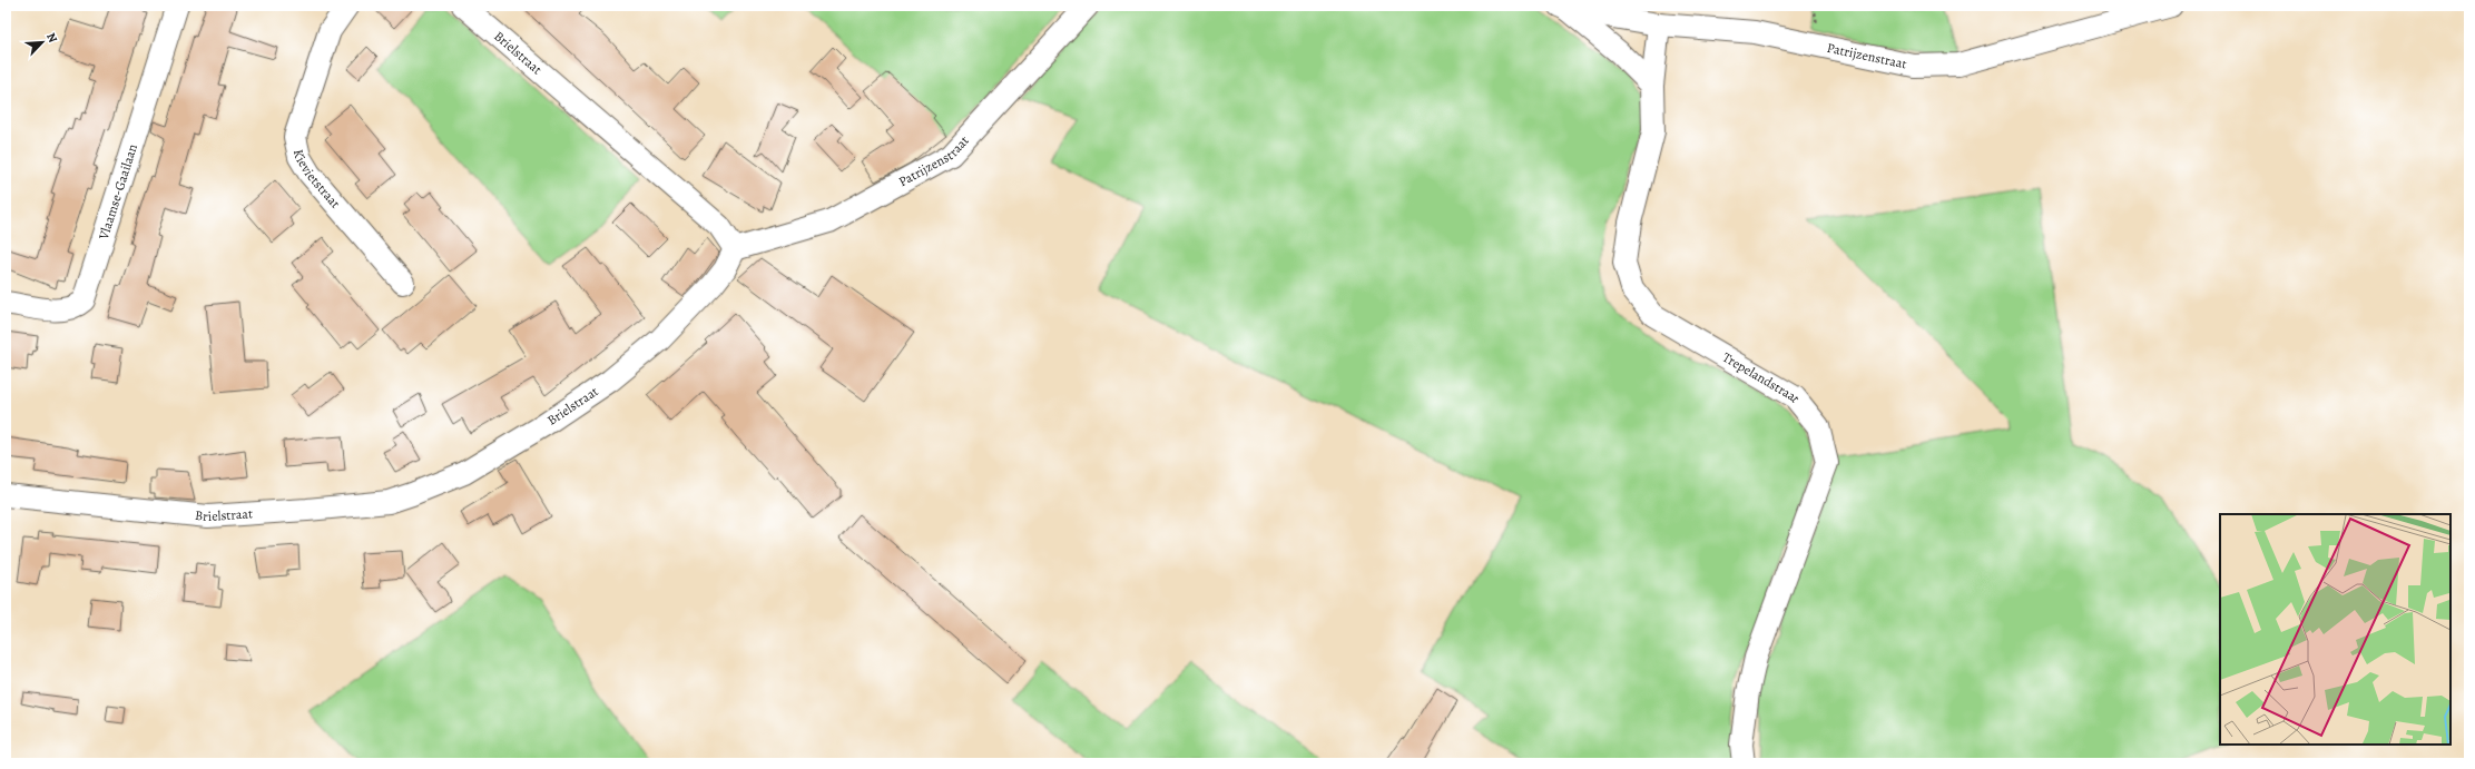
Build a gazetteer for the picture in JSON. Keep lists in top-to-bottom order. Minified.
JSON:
{"streets":{"street":["Brielstraat","Patrijzenstraat","Kievietstraat","Vlaamse-Gaailaan","Trepelandstraat"]},"crossings":[["Brielstraat","Patrijzenstraat"],["Patrijzenstraat","Trepelandstraat"]],"north":"top right"}
